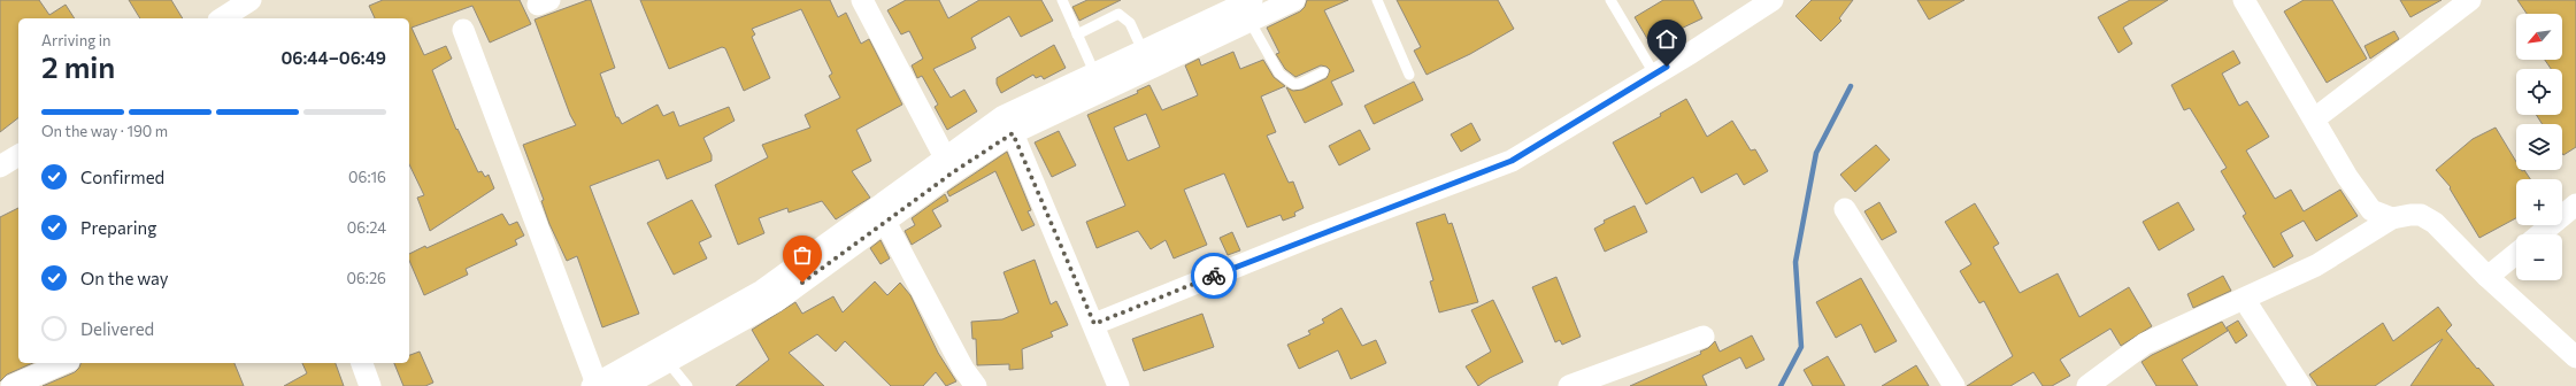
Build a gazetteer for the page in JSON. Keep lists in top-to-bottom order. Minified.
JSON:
{"north":"bottom left","page":{"map_buttons":["+","−"],"heading":["2 min","Arriving in","06:44–06:49"],"bar":"On the way · 190 m","list":[["Confirmed","06:16"],["Preparing","06:24"],["On the way","06:26"],"Delivered"]}}
